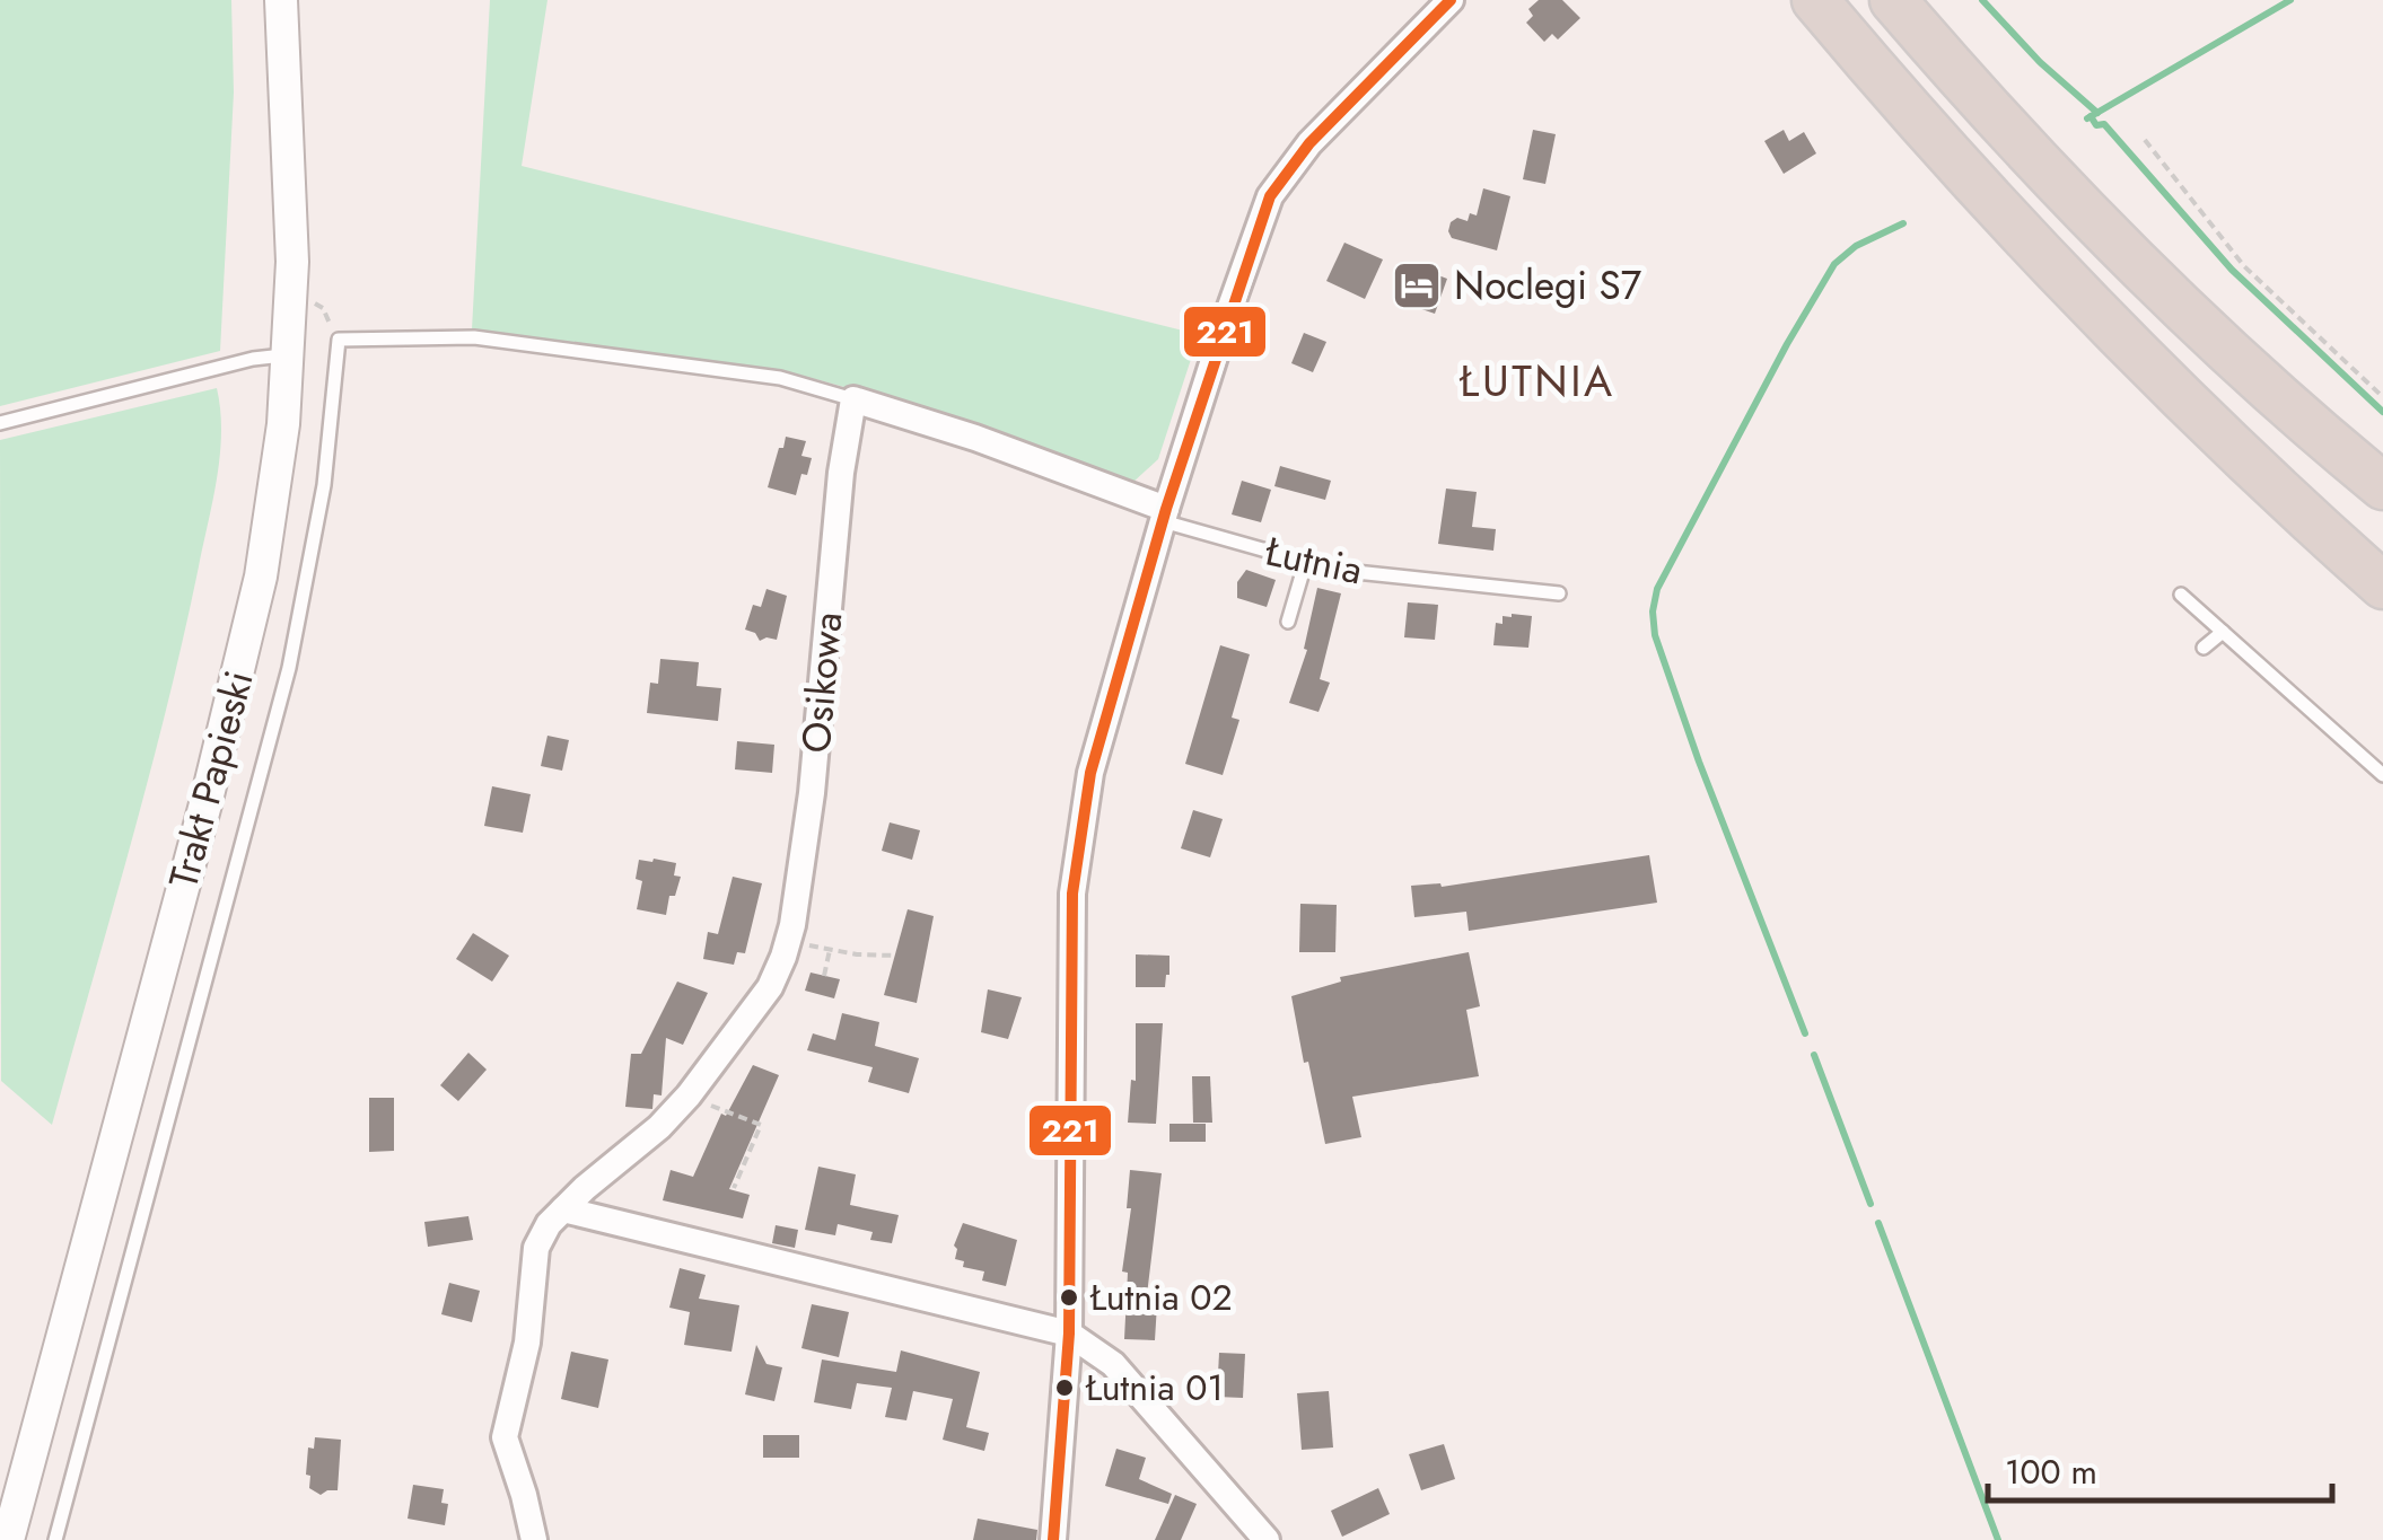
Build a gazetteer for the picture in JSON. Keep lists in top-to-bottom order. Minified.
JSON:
{"streets":{"street":["Osikowa","Trakt Papieski"],"lane":["Łutnia"]},"districts":["ŁUTNIA"],"places":{"hotel":["Noclegi S7"],"other":["Łutnia 02","Łutnia 01"]},"lines":["transit line 221"],"scale_bar":"100 m"}
